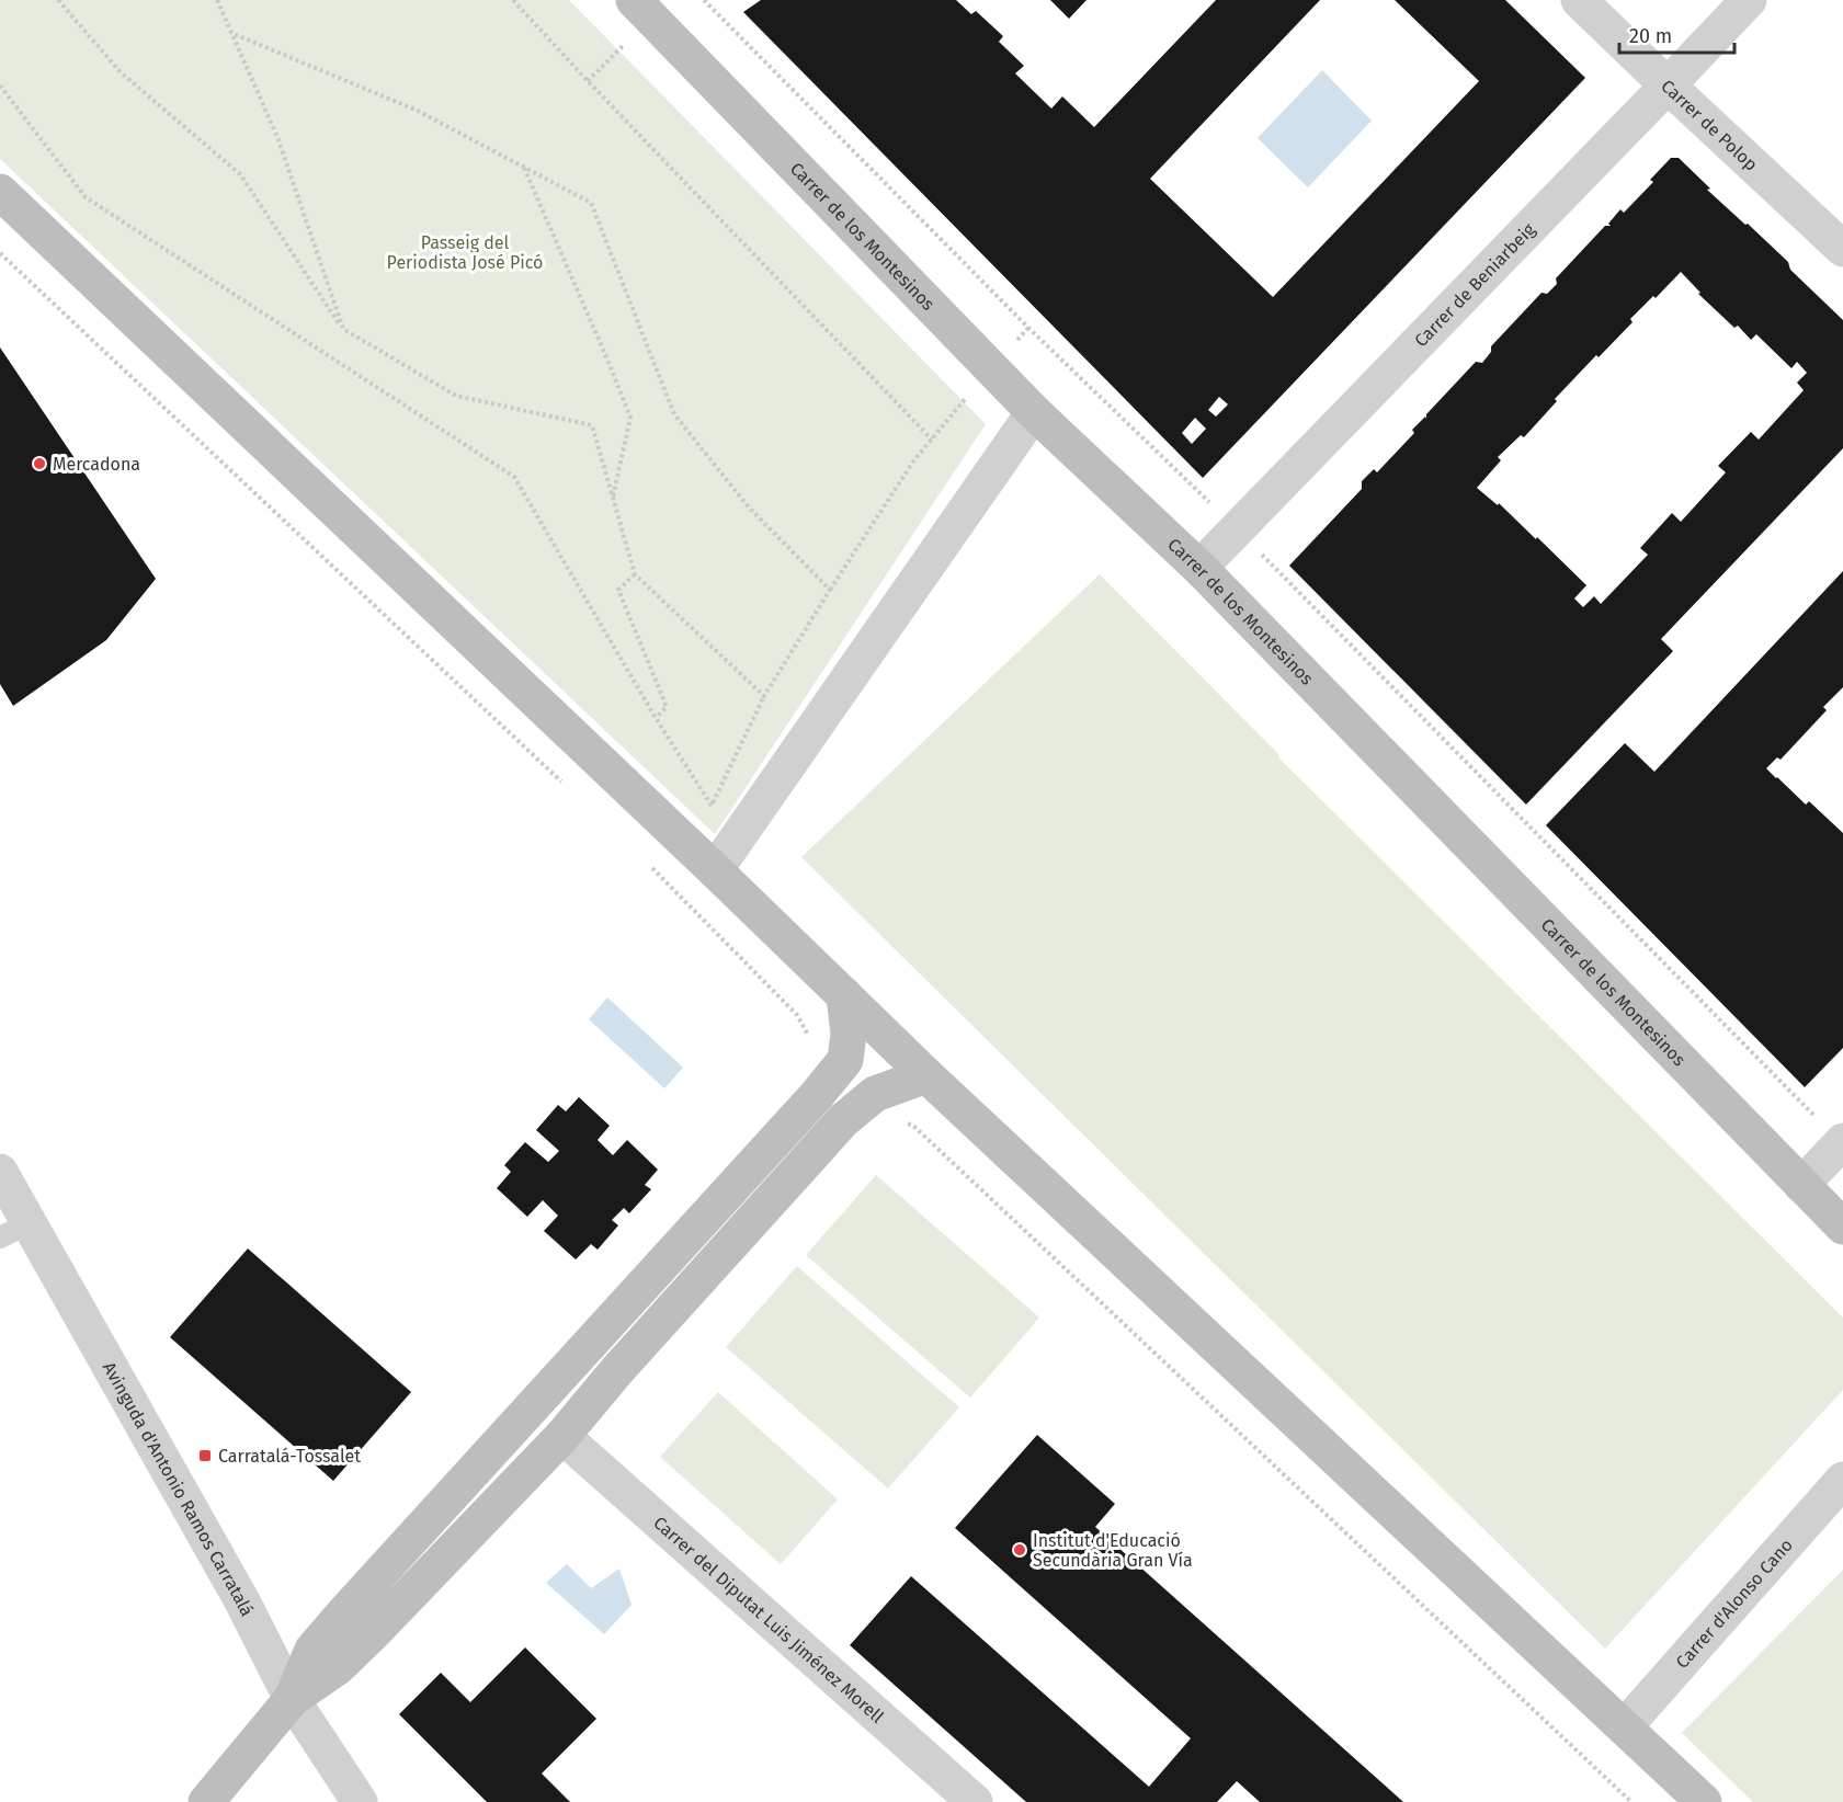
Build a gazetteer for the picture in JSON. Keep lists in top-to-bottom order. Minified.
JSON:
{"streets":{"main road":["Carrer de los Montesinos"],"street":["Carrer de Polop","Carrer de Beniarbeig","Avinguda d'Antonio Ramos Carratalá","Carrer d'Alonso Cano","Carrer del Diputat Luis Jiménez Morell"]},"crossings":[["Carrer de Polop","Carrer de Beniarbeig"],["Carrer de los Montesinos","Carrer de Beniarbeig"]],"parks":["Passeig del Periodista José Picó"],"places":{"other":["Mercadona","Institut d'Educació Secundària Gran Vía"],"transit":["Carratalá-Tossalet"]},"scale_bar":"20 m"}
